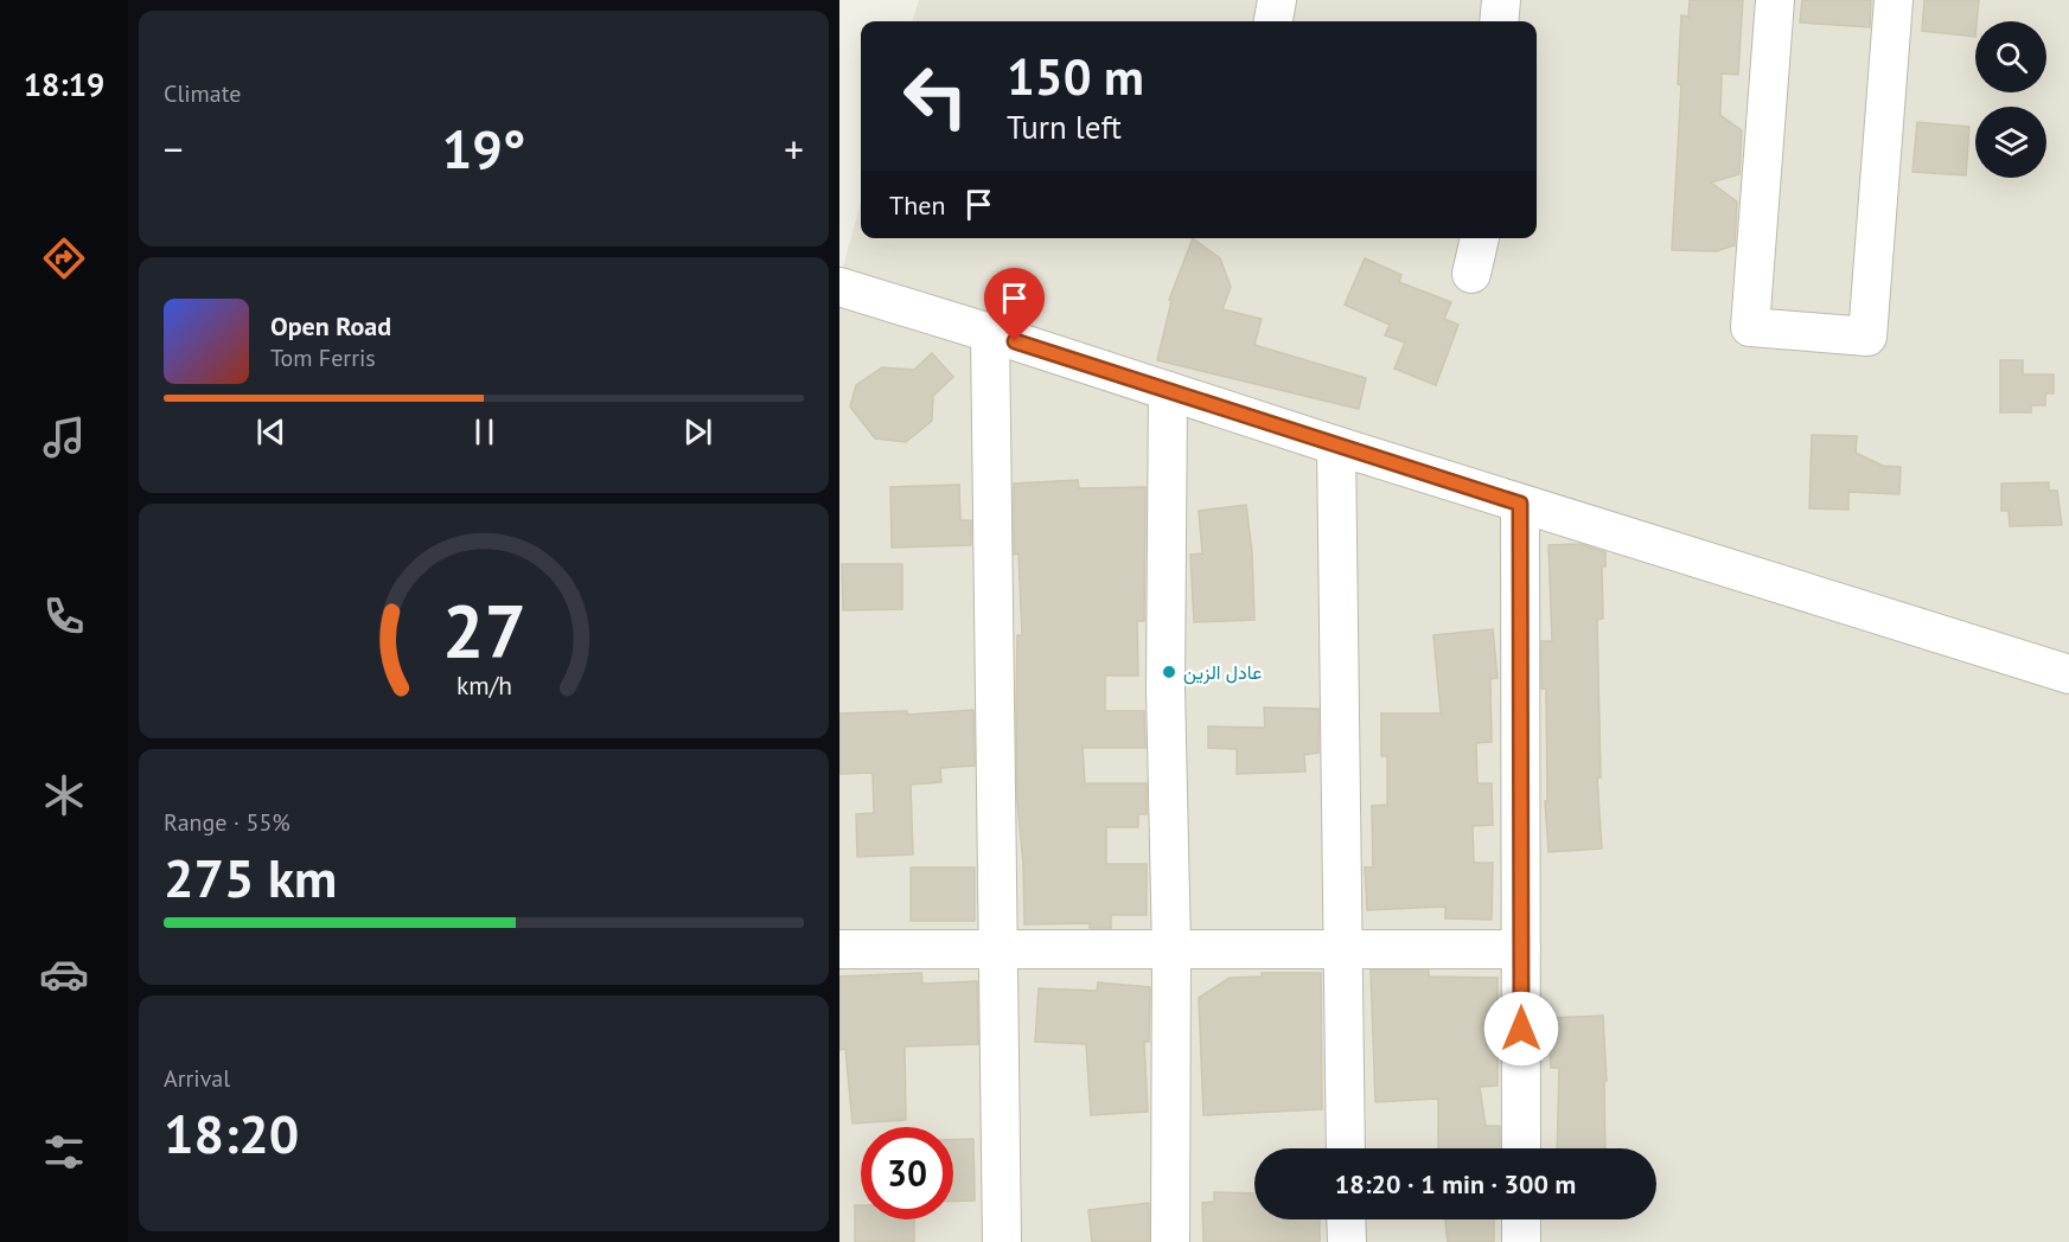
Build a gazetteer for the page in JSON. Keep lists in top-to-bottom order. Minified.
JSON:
{"places":["عادل الزين"],"page":{"tabs":"18:19","tile":["Climate",["Range · 55%","275 km"],["Arrival","18:20"]],"turn":["150 m","Turn left"],"heat":["−","19°","+"],"then":"Then","song":["Open Road","Tom Ferris"],"limit":"30","trip":"18:20 · 1 min · 300 m","gauge":["27","km/h"]}}
